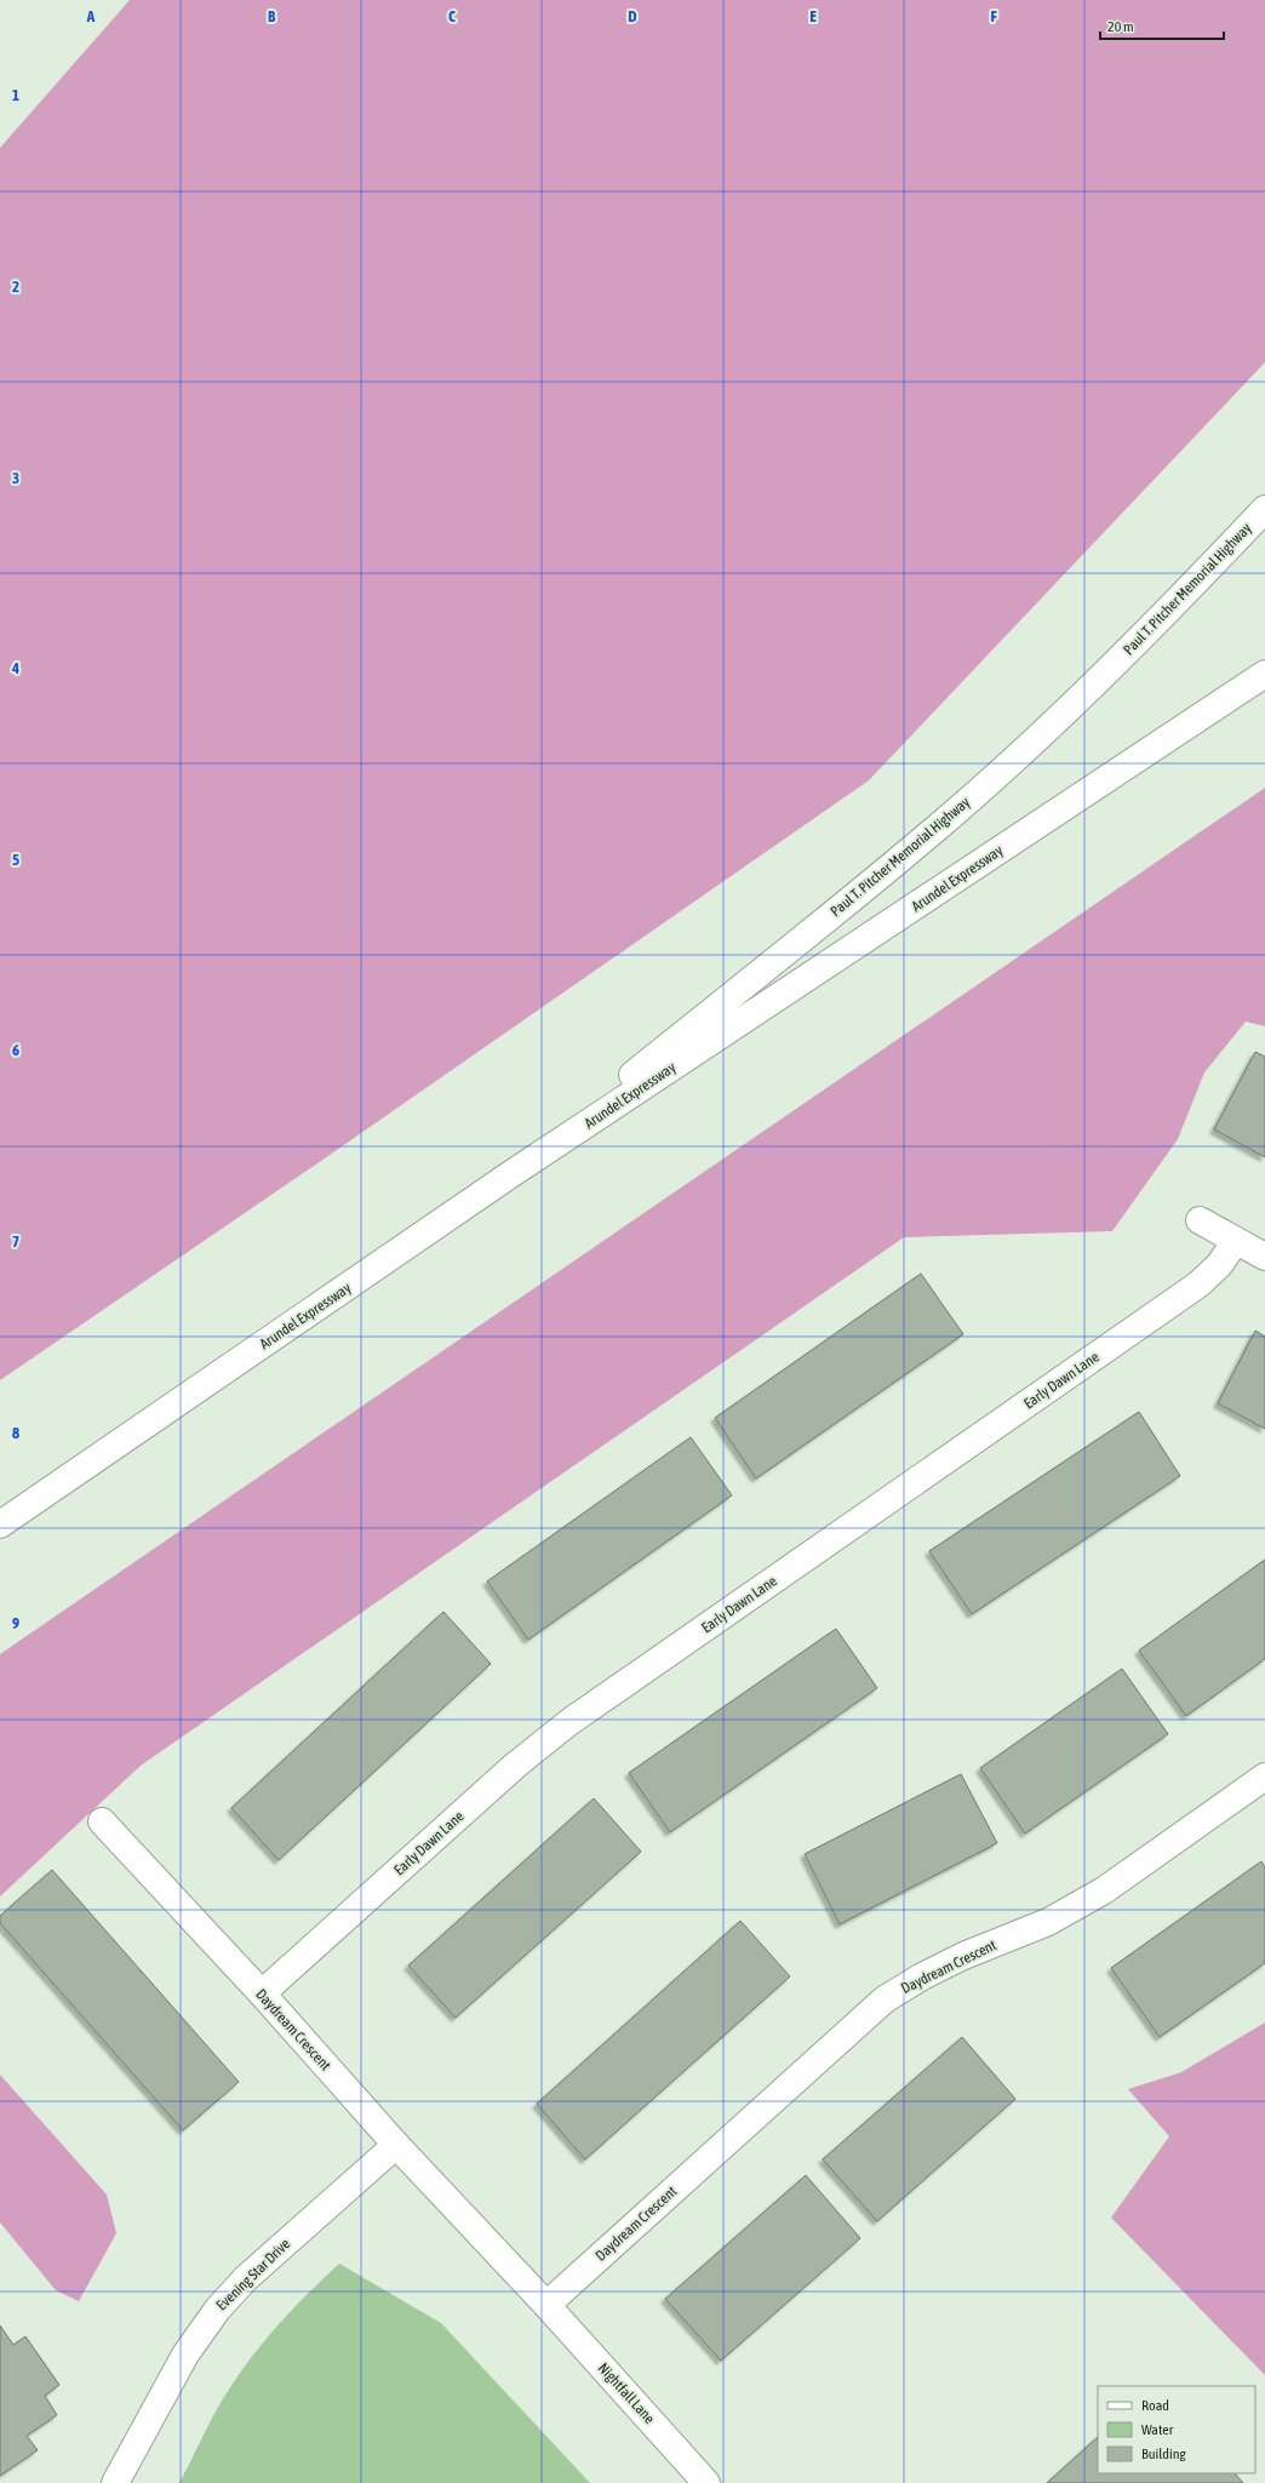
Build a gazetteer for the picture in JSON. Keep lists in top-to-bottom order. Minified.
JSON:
{"streets":{"main road":["Paul T. Pitcher Memorial Highway","Arundel Expressway","Early Dawn Lane","Daydream Crescent","Evening Star Drive","Nightfall Lane"]},"crossings":[["Paul T. Pitcher Memorial Highway","Arundel Expressway"],["Early Dawn Lane","Daydream Crescent"],["Daydream Crescent","Evening Star Drive"],["Daydream Crescent","Nightfall Lane"]],"legend":["Road","Water","Building"],"scale_bar":"20 m","grid":{"columns":["A","B","C","D","E","F"],"rows":["1","2","3","4","5","6","7","8","9"]}}
